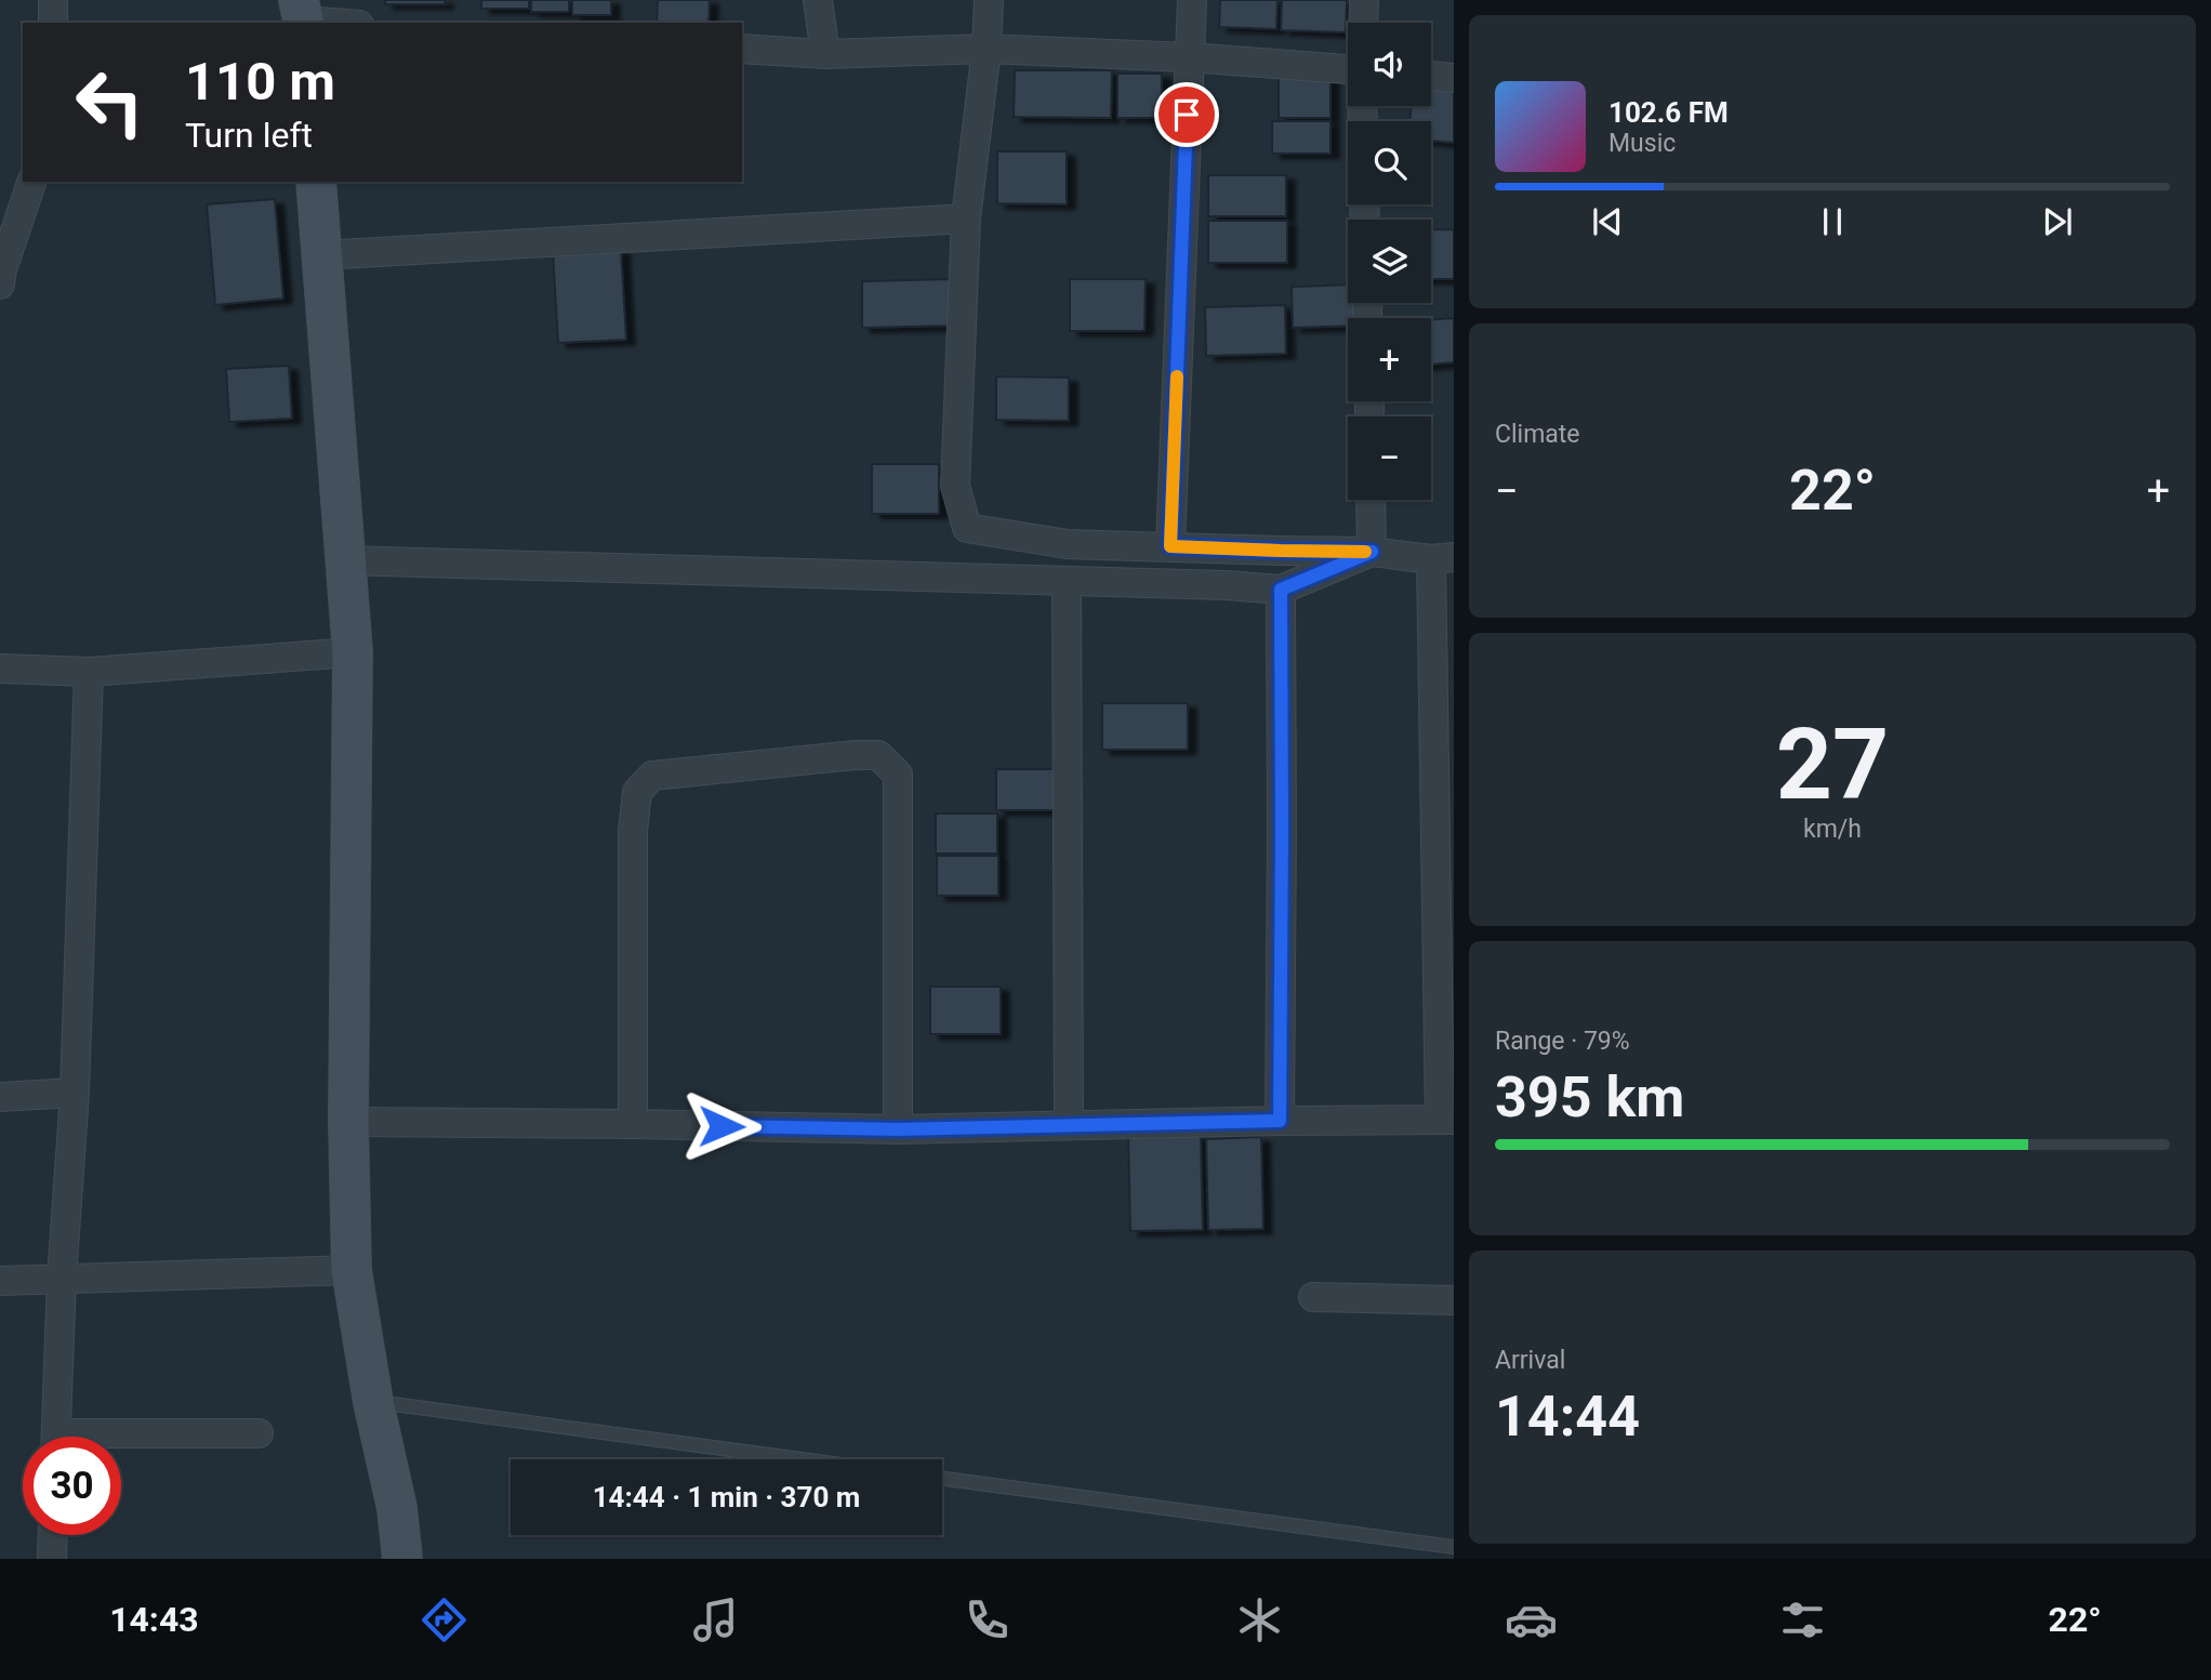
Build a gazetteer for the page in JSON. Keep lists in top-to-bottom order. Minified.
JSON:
{"page":{"map_buttons":["+","−"],"turn":["110 m","Turn left"],"song":["102.6 FM","Music"],"tile":["Climate",["27","km/h"],["Range · 79%","395 km"],["Arrival","14:44"]],"heat":["−","22°","+"],"limit":"30","trip":"14:44 · 1 min · 370 m","tabs":["14:43","22°"]}}
